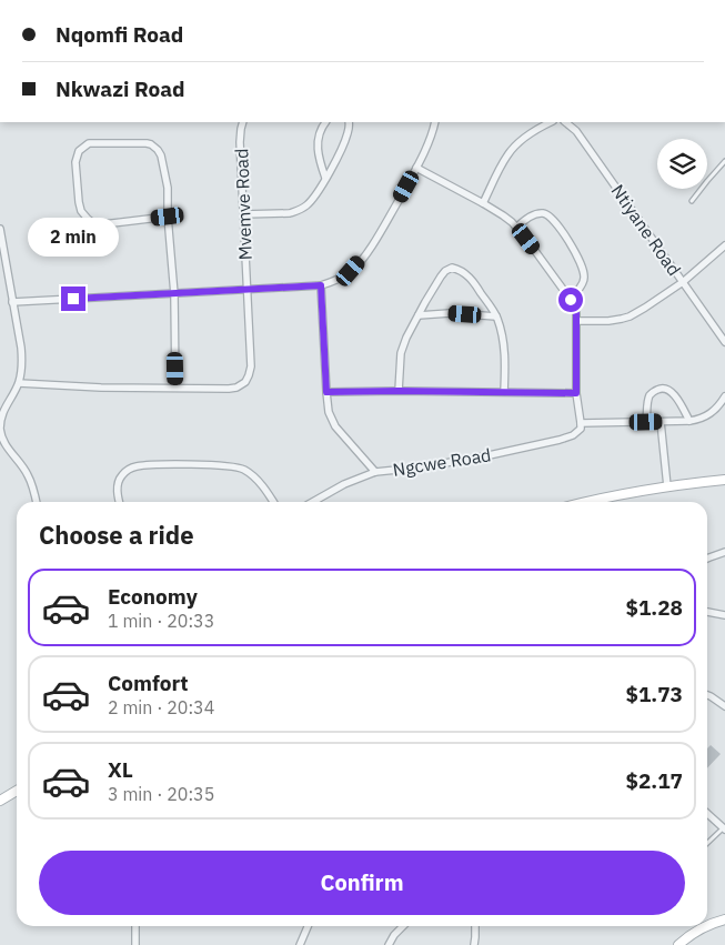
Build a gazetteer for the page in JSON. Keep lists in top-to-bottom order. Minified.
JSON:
{"streets":{"street":["Mvemve Road","Ntiyane Road","Ngcwe Road"]},"page":{"banner":["Nqomfi Road","Nkwazi Road"],"bubble":"2 min","heading":"Choose a ride","list":[{"name":"Economy","note":"1 min · 20:33","value":"$1.28"},{"name":"Comfort","note":"2 min · 20:34","value":"$1.73"},{"name":"XL","note":"3 min · 20:35","value":"$2.17"}],"buttons":"Confirm"}}
